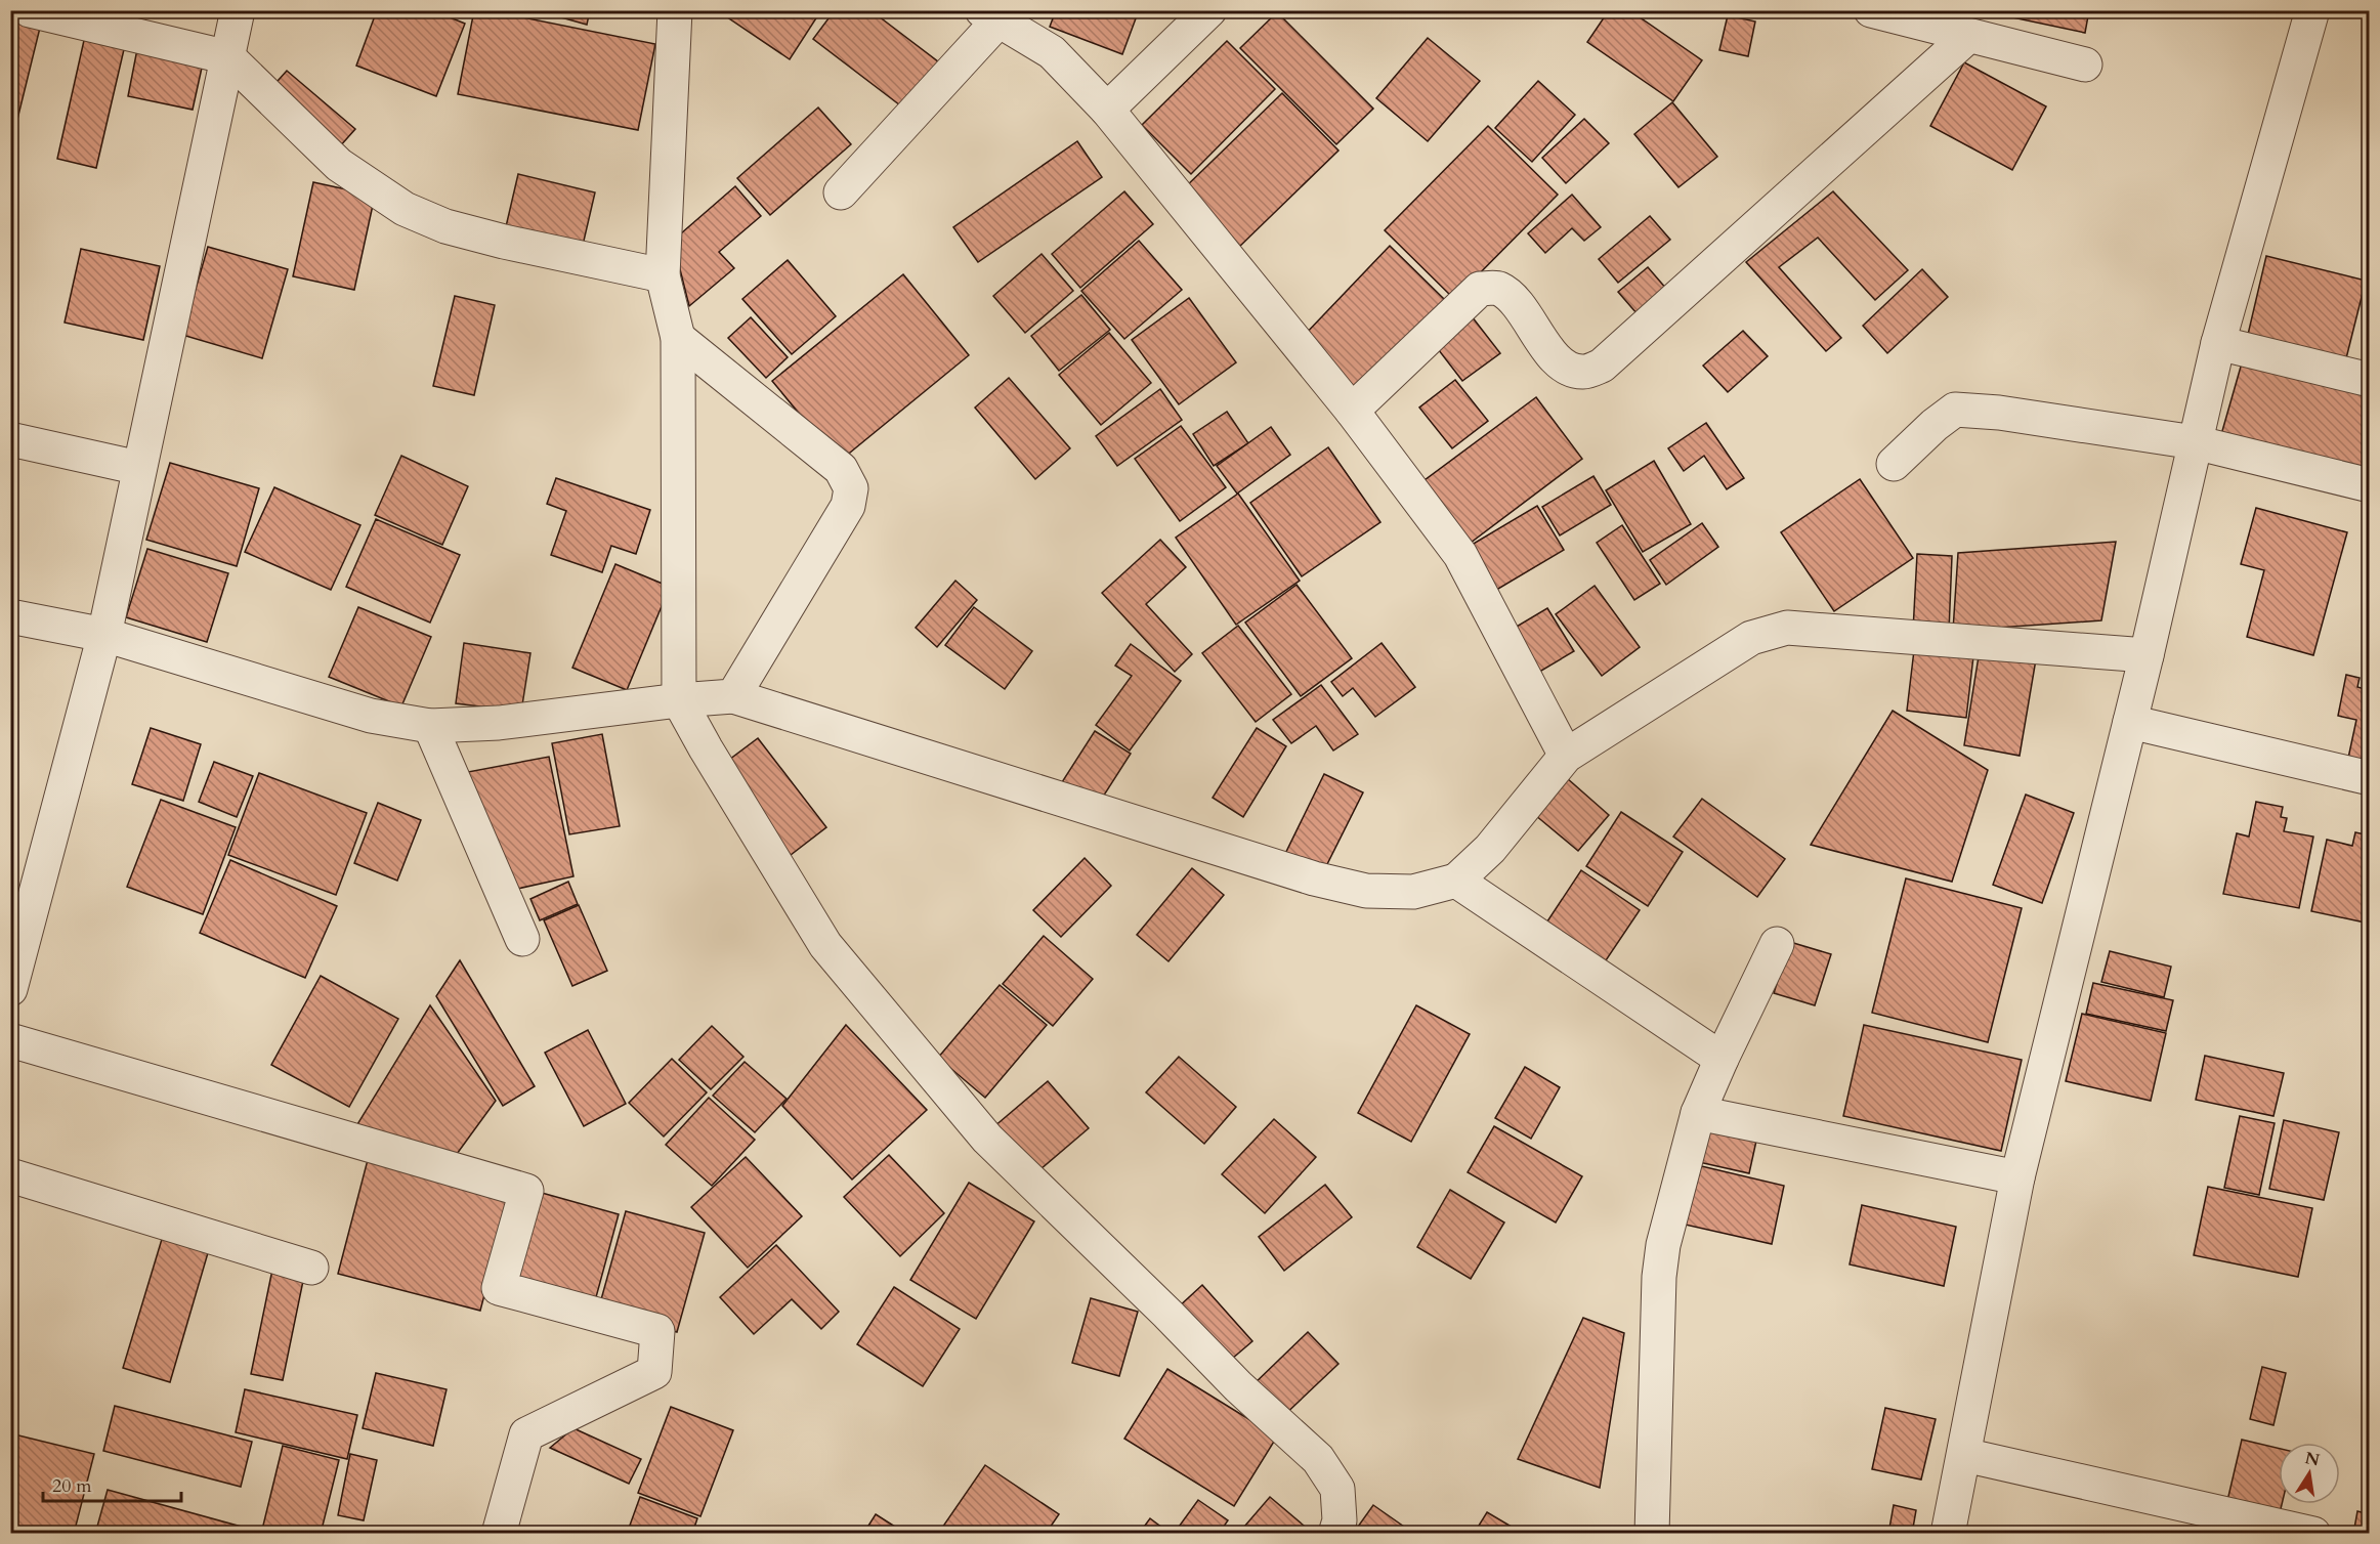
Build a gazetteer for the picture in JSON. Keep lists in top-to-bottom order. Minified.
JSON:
{"scale_bar":"20 m","north":"top"}
